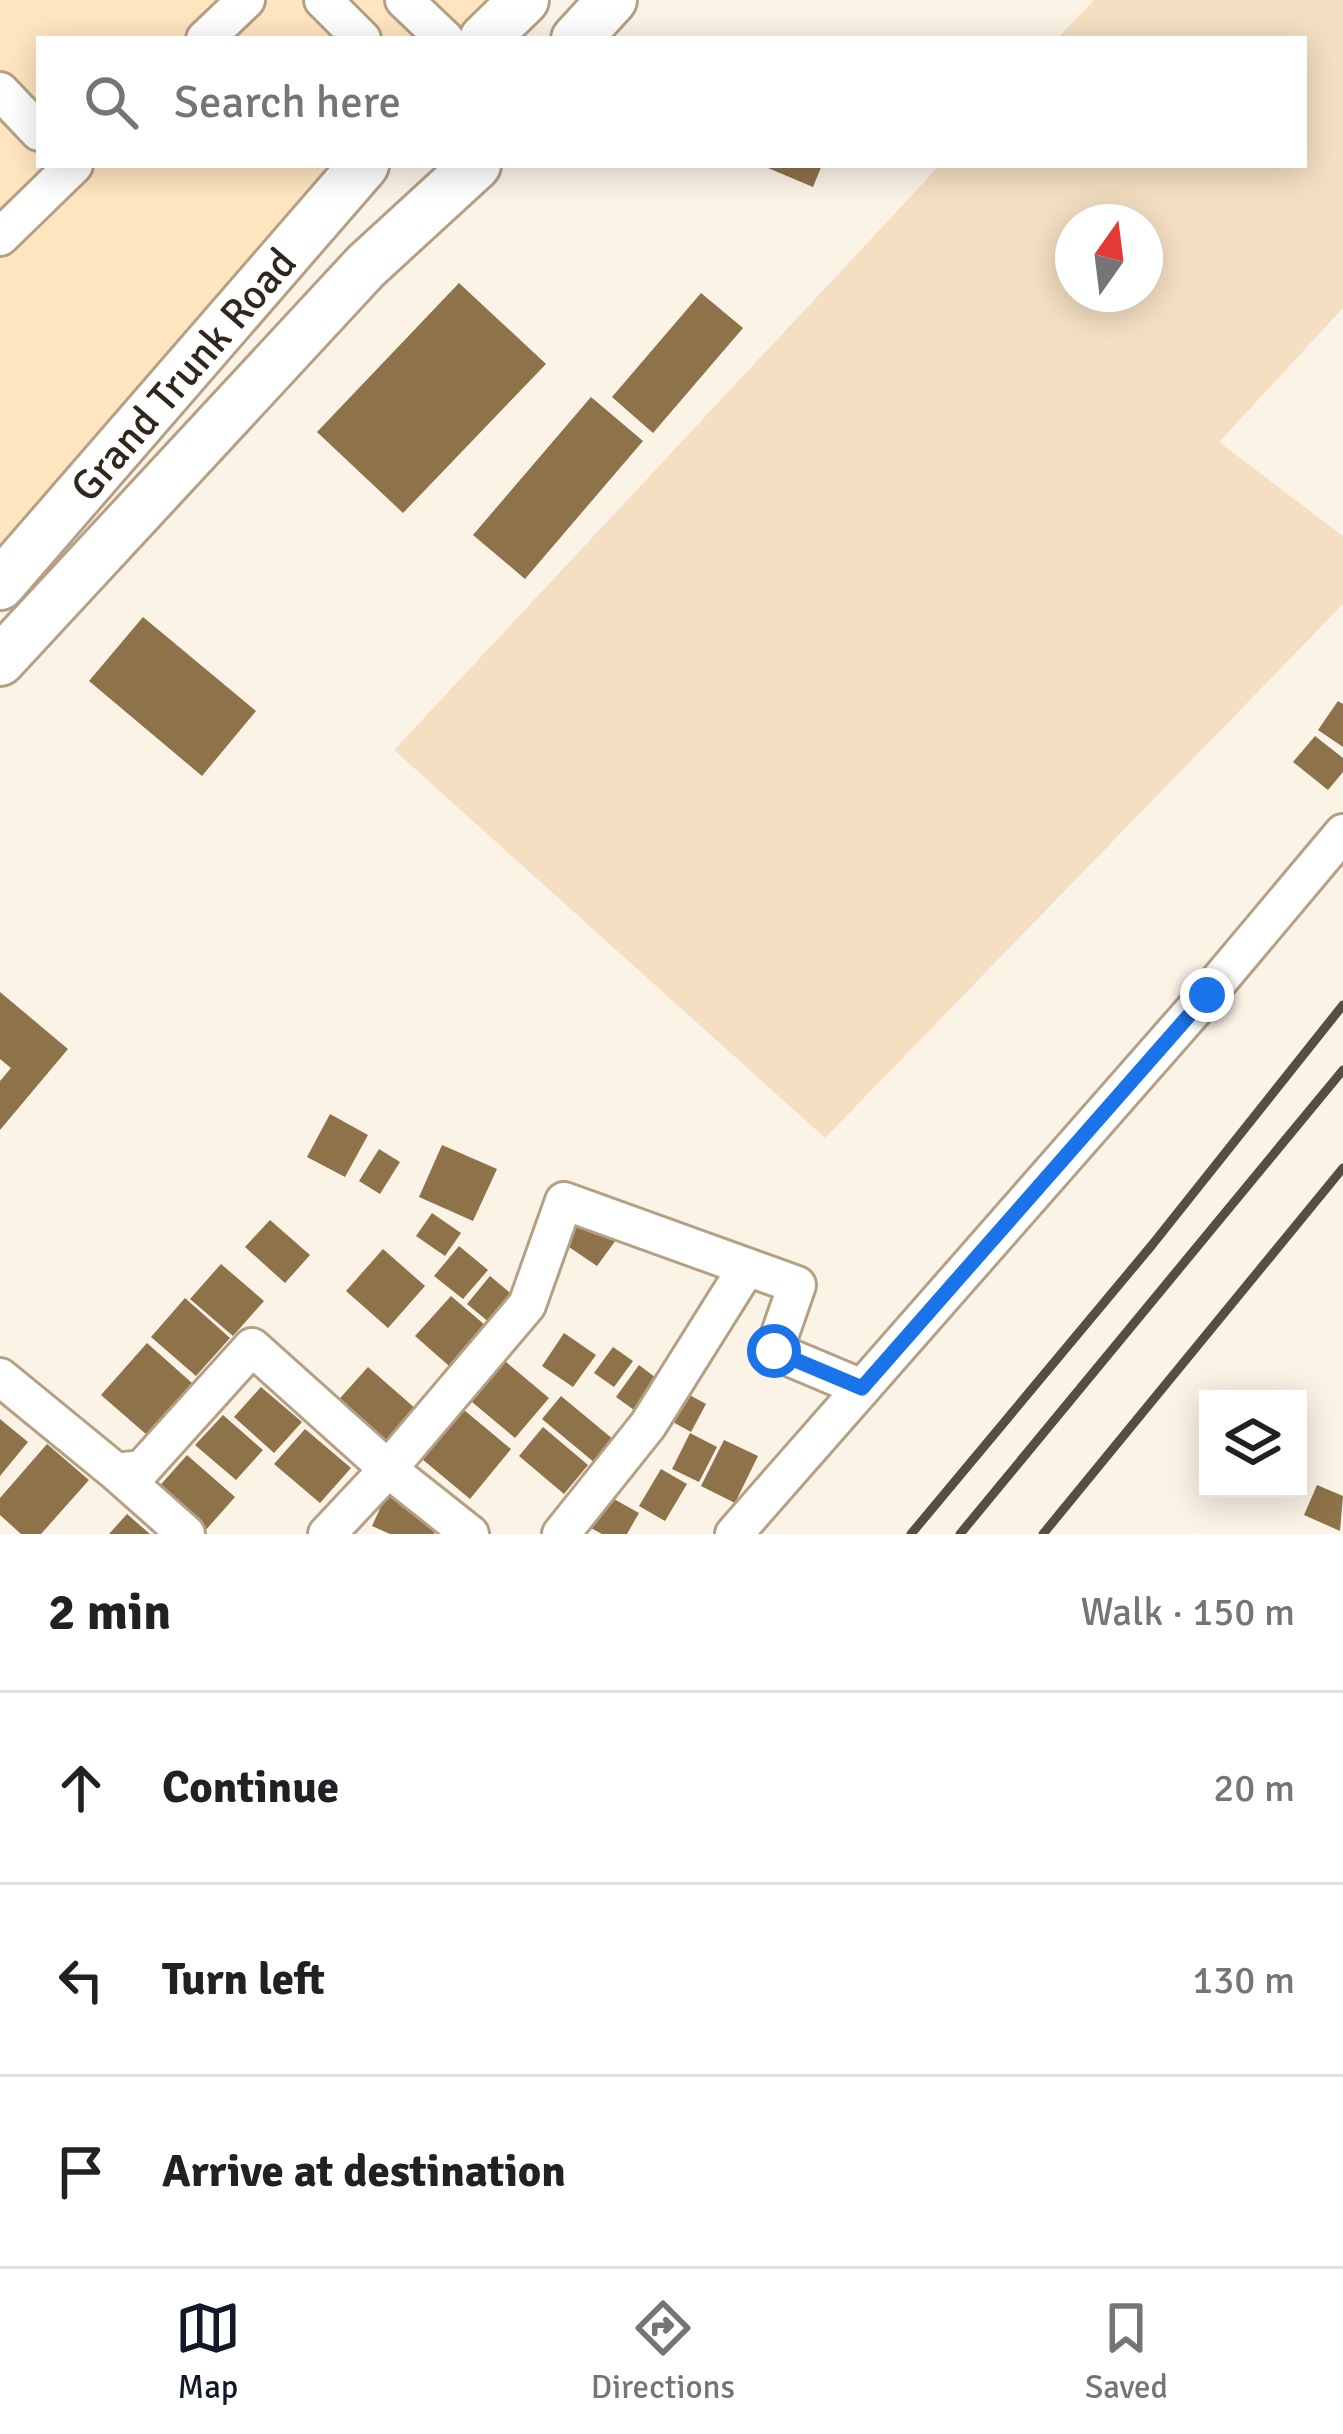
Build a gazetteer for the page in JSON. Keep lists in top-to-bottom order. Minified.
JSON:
{"streets":{"main road":["Grand Trunk Road"]},"north":"top","page":{"search":"Search here","heading":["2 min","Walk · 150 m"],"list":[["Continue","20 m"],["Turn left","130 m"],"Arrive at destination"],"nav":["Map","Directions","Saved"]}}
